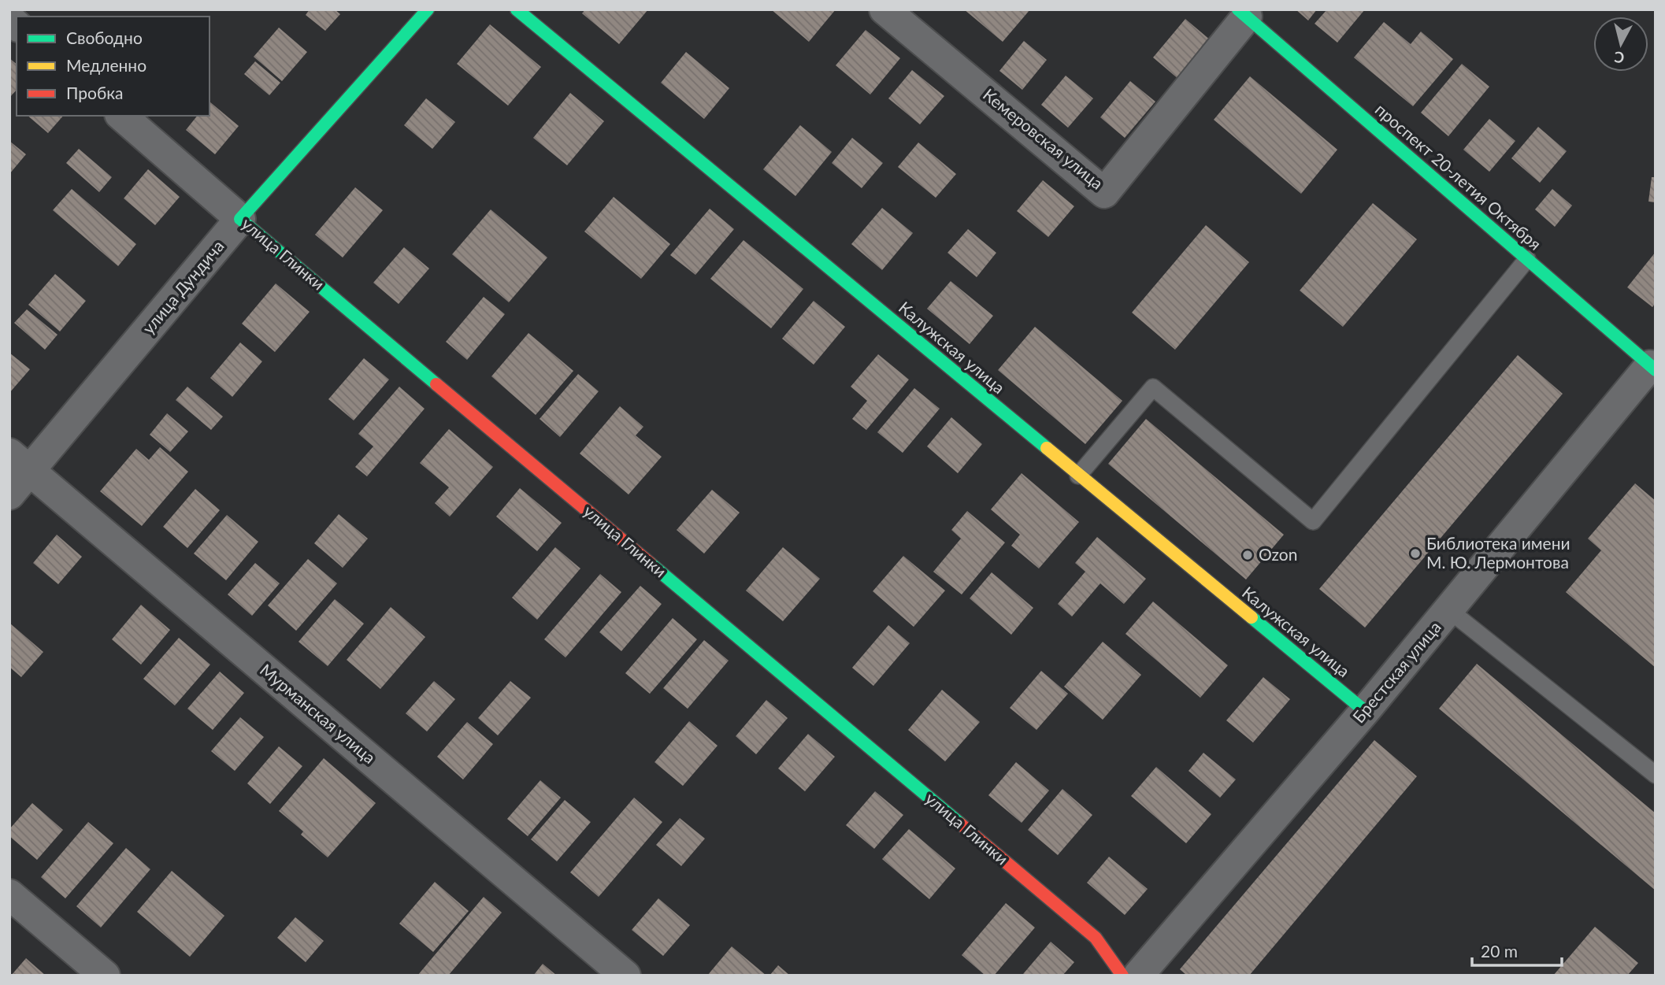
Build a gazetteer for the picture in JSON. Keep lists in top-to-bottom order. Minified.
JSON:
{"streets":{"street":["Кемеровская улица","проспект 20-летия Октября","улица Глинки","улица Дундича","Калужская улица","Брестская улица","Мурманская улица"]},"crossings":[["Кемеровская улица","проспект 20-летия Октября"],["проспект 20-летия Октября","Брестская улица"],["улица Глинки","улица Дундича"],["улица Дундича","Мурманская улица"],["Калужская улица","Брестская улица"]],"places":["Библиотека имени М. Ю. Лермонтова","Ozon"],"legend":["Свободно","Медленно","Пробка"],"scale_bar":"20 m","north":"bottom"}
